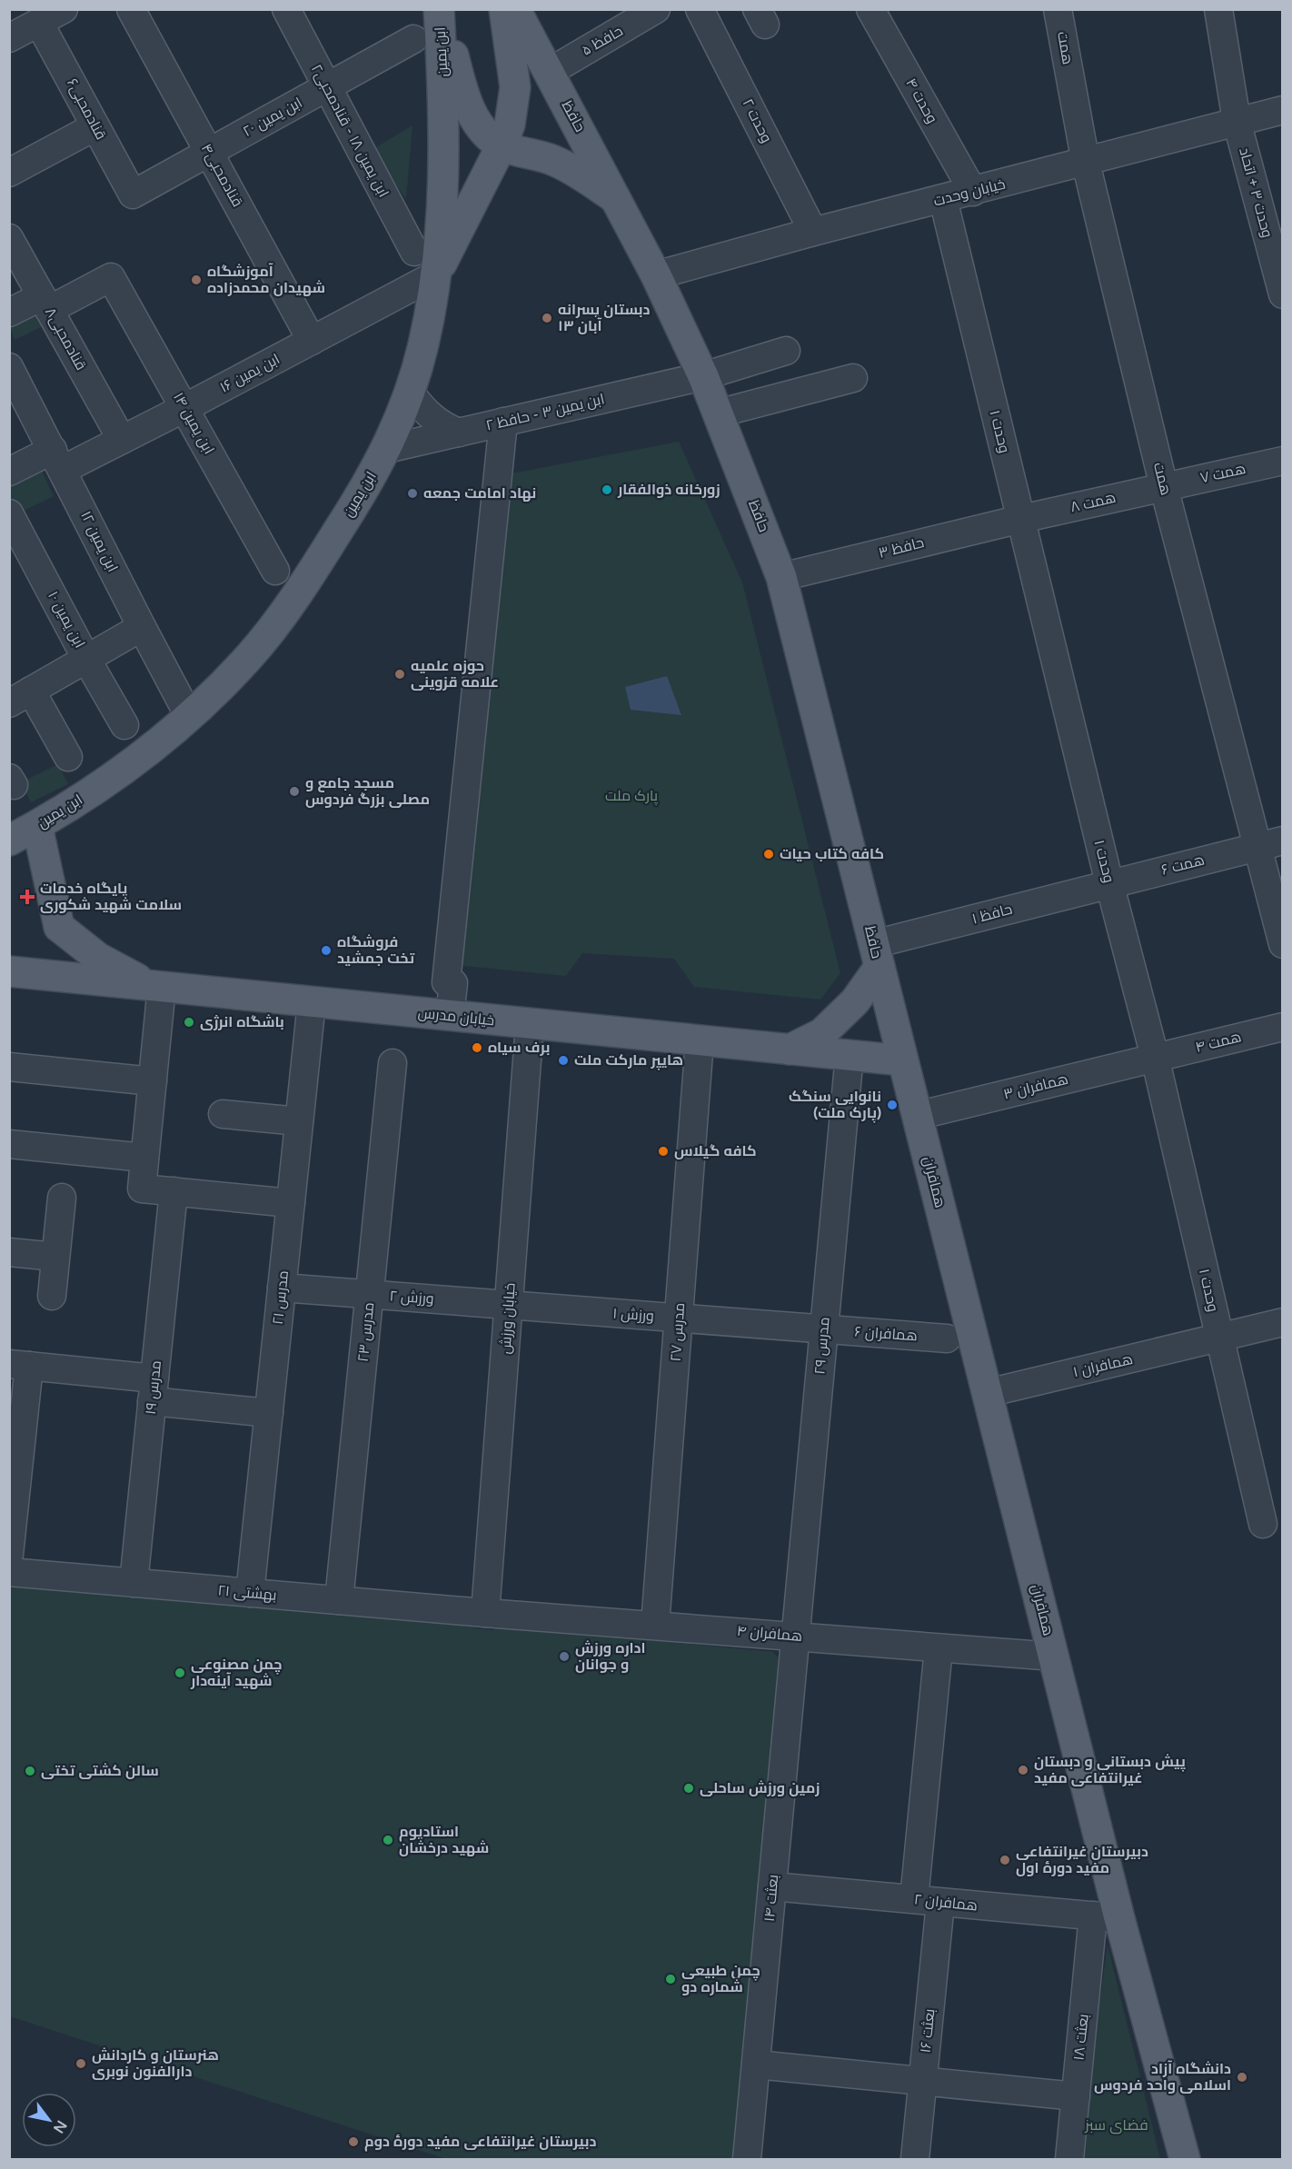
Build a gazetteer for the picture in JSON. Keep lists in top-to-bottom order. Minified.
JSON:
{"streets":{"main road":["ابن یمین","حافظ","خیابان مدرس","همافران"],"street":["حافظ ۵","همت","وحدت ۴","قنادمحبی۶","ابن یمین ۲۰","وحدت ۲","ابن یمین ۱۸ - قنادمحبی۲","قنادمحبی۴","خیابان وحدت","وحدت ۳ + اتحاد","قنادمحبی۸","ابن یمین ۱۶","ابن یمین ۳ - حافظ ۲","ابن یمین ۱۴","وحدت ۱","همت ۷","همت ۸","ابن یمین ۱۲","حافظ ۳","ابن یمین ۱۰","همت ۶","حافظ ۱","همت ۴","همافران ۳","مدرس ۲۱","ورزش ۲","ورزش ۱","خیابان ورزش","مدرس ۲۳","مدرس ۲۷","همافران ۶","مدرس ۲۹","همافران ۱","مدرس ۱۹","بهشتی ۲۱","همافران ۴","بعثت ۱۴","همافران ۲","بعثت ۱۶","بعثت ۱۸"]},"crossings":[["حافظ ۵","حافظ"],["همت","خیابان وحدت"],["همت","همت ۷"],["همت","همت ۸"],["همت","همت ۶"],["ابن یمین","ابن یمین ۱۶"],["ابن یمین","ابن یمین ۳ - حافظ ۲"],["ابن یمین","ابن یمین ۱۲"],["وحدت ۴","خیابان وحدت"],["قنادمحبی۶","ابن یمین ۲۰"],["حافظ","خیابان وحدت"],["حافظ","ابن یمین ۳ - حافظ ۲"],["حافظ","حافظ ۳"],["حافظ","حافظ ۱"],["حافظ","خیابان مدرس"],["حافظ","همافران"],["ابن یمین ۲۰","ابن یمین ۱۸ - قنادمحبی۲"],["ابن یمین ۲۰","قنادمحبی۴"],["وحدت ۲","خیابان وحدت"],["قنادمحبی۴","ابن یمین ۱۶"],["خیابان وحدت","وحدت ۳ + اتحاد"],["خیابان وحدت","وحدت ۱"],["قنادمحبی۸","ابن یمین ۱۶"],["قنادمحبی۸","ابن یمین ۱۴"],["ابن یمین ۱۶","ابن یمین ۱۴"],["ابن یمین ۱۶","ابن یمین ۱۲"],["وحدت ۱","همت ۸"],["وحدت ۱","حافظ ۳"],["وحدت ۱","همت ۶"],["وحدت ۱","حافظ ۱"],["وحدت ۱","همت ۴"],["وحدت ۱","همافران ۳"],["وحدت ۱","همافران ۱"],["همت ۷","همت ۸"],["همت ۸","حافظ ۳"],["همت ۶","حافظ ۱"],["خیابان مدرس","همافران"],["خیابان مدرس","مدرس ۲۱"],["خیابان مدرس","خیابان ورزش"],["خیابان مدرس","مدرس ۲۷"],["خیابان مدرس","مدرس ۲۹"],["همت ۴","همافران ۳"],["همافران ۳","همافران"],["همافران","همافران ۱"],["همافران","همافران ۴"],["همافران","همافران ۲"],["همافران","بعثت ۱۸"],["مدرس ۲۱","ورزش ۲"],["مدرس ۲۱","بهشتی ۲۱"],["ورزش ۲","ورزش ۱"],["ورزش ۲","خیابان ورزش"],["ورزش ۲","مدرس ۲۳"],["ورزش ۱","خیابان ورزش"],["ورزش ۱","مدرس ۲۷"],["ورزش ۱","همافران ۶"],["ورزش ۱","مدرس ۲۹"],["خیابان ورزش","بهشتی ۲۱"],["خیابان ورزش","همافران ۴"],["مدرس ۲۳","بهشتی ۲۱"],["مدرس ۲۷","همافران ۴"],["همافران ۶","مدرس ۲۹"],["مدرس ۲۹","همافران ۴"],["مدرس ۲۹","بعثت ۱۴"],["مدرس ۱۹","بهشتی ۲۱"],["بهشتی ۲۱","همافران ۴"],["همافران ۴","بعثت ۱۴"],["همافران ۴","بعثت ۱۶"],["بعثت ۱۴","همافران ۲"],["همافران ۲","بعثت ۱۶"],["همافران ۲","بعثت ۱۸"]],"parks":["پارک ملت","فضای سبز"],"places":{"other":["آموزشگاه شهیدان محمدزاده","دبستان پسرانه ۱۳ آبان","زورخانه ذوالفقار","نهاد امامت جمعه","حوزه علمیه علامه قزوینی","مسجد جامع و مصلی بزرگ فردوس","کافه کتاب حیات","فروشگاه تخت جمشید","باشگاه انرژی","برف سیاه","هایپر مارکت ملت","نانوایی سنگک (پارک ملت)","کافه گیلاس","اداره ورزش و جوانان","چمن مصنوعی شهید آینه‌دار","پیش دبستانی و دبستان غیرانتفاعی مفید","سالن کشتی تختی","زمین ورزش ساحلی","استادیوم شهید درخشان","دبیرستان غیرانتفاعی مفید دورهٔ اول","چمن طبیعی شماره دو","هنرستان و کاردانش دارالفنون نوبری","دانشگاه آزاد اسلامی واحد فردوس","دبیرستان غیرانتفاعی مفید دورهٔ دوم"],"health":["پایگاه خدمات سلامت شهید شکوری"]},"north":"bottom right"}
